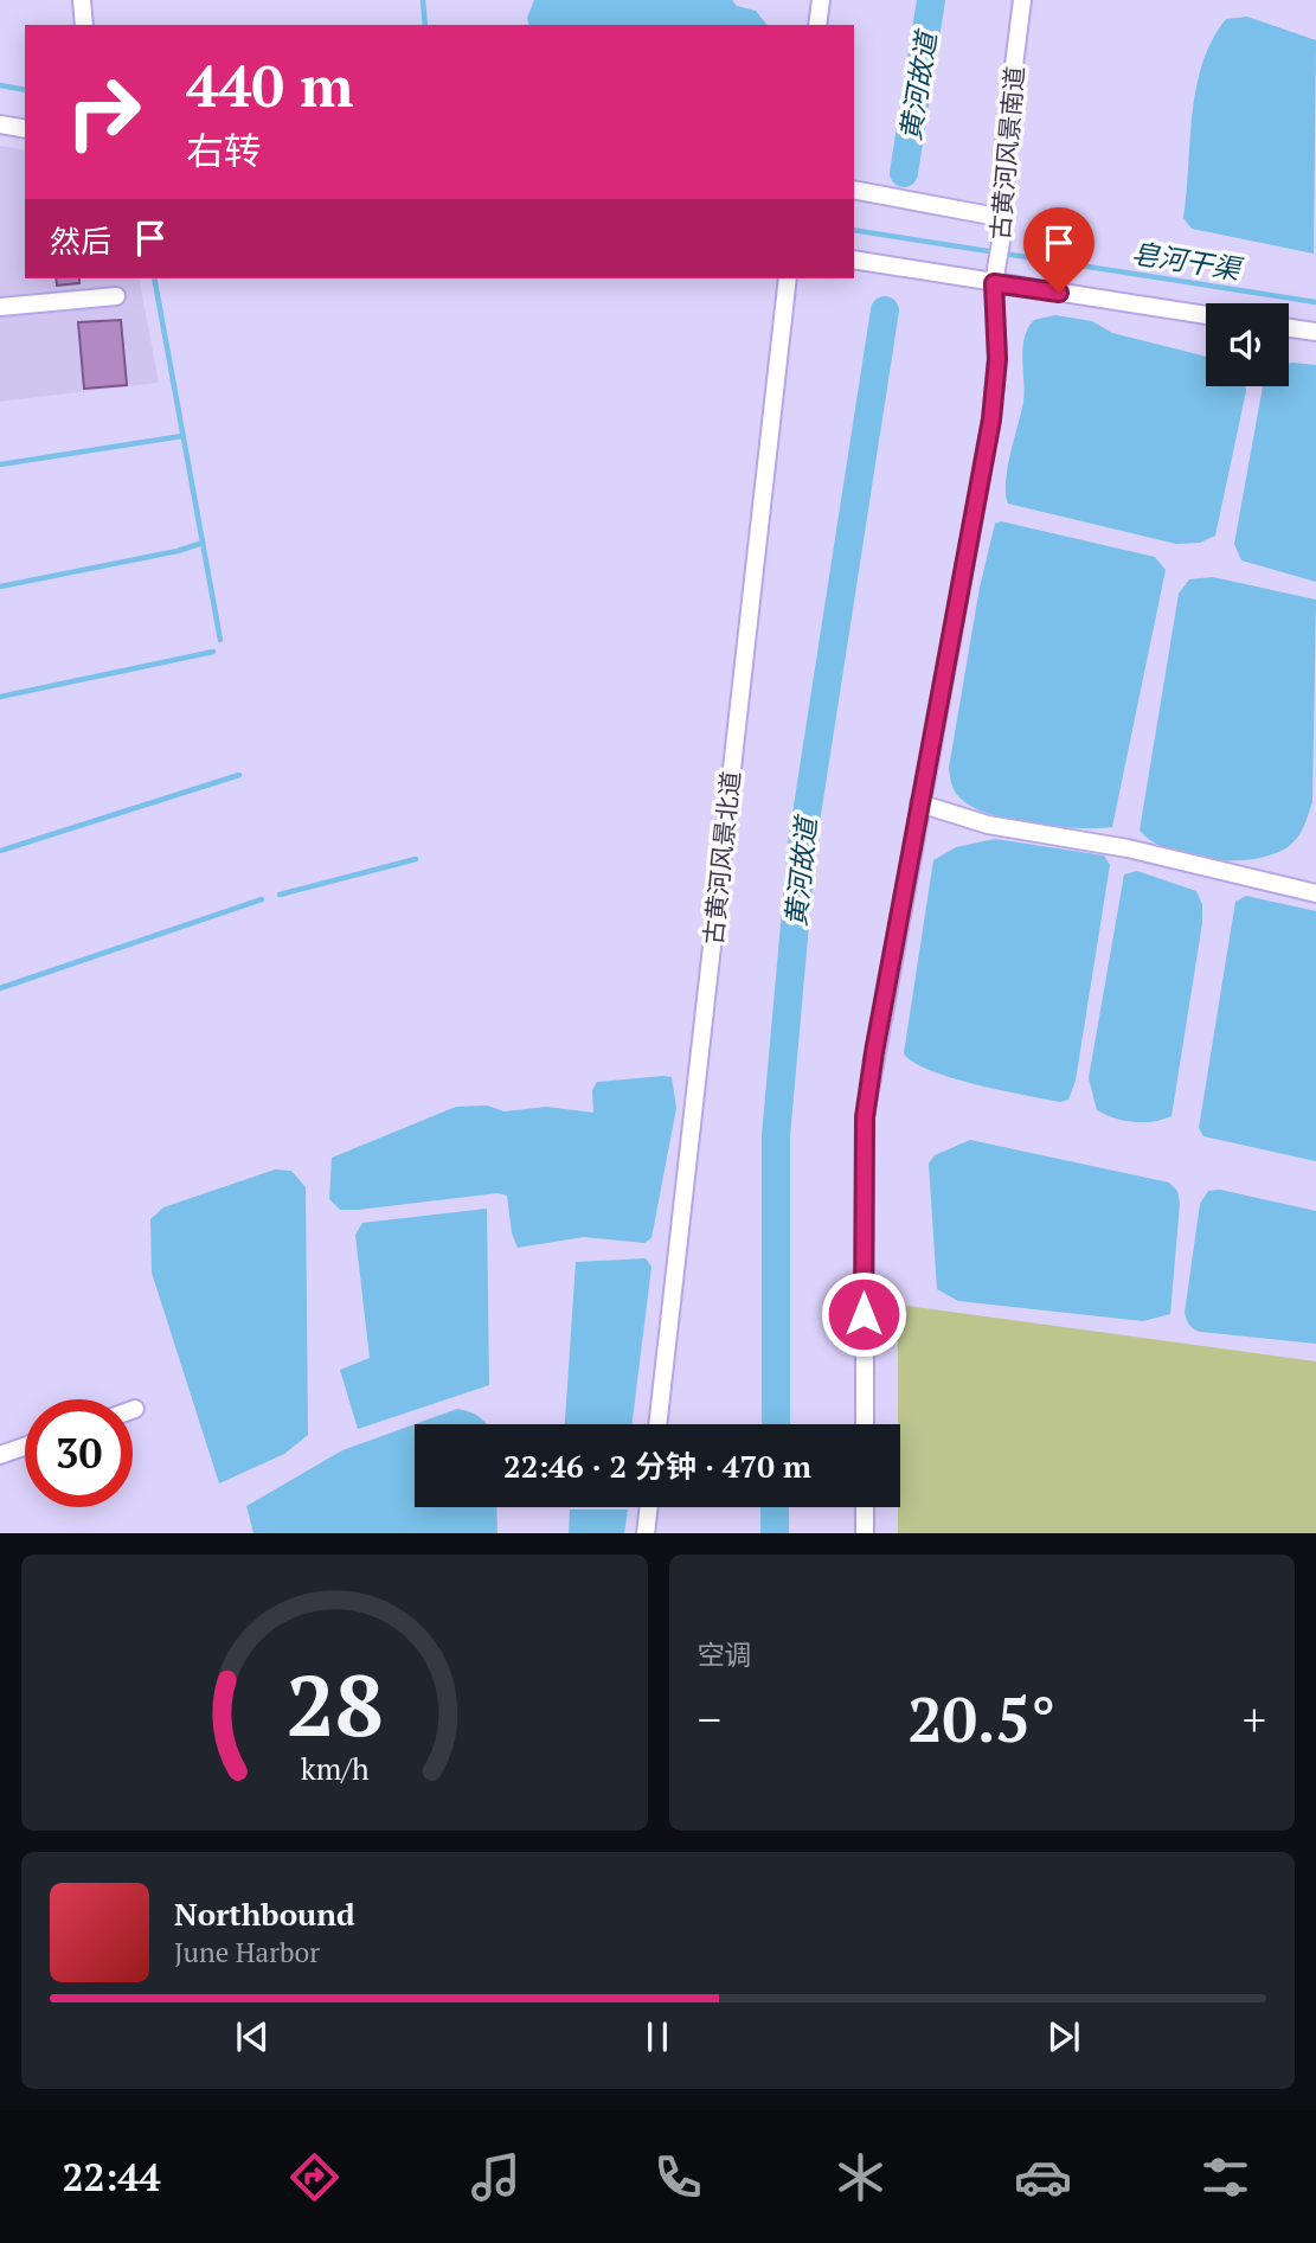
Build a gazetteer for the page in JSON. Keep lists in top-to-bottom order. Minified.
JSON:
{"streets":{"street":["古黄河风景南道","古黄河风景北道"]},"water":["黄河故道","皂河干渠"],"page":{"turn":["440 m","右转"],"then":"然后","limit":"30","trip":"22:46 · 2 分钟 · 470 m","tile":"空调","heat":["−","20.5°","+"],"song":["Northbound","June Harbor"],"tabs":"22:44","gauge":["28","km/h"]}}
